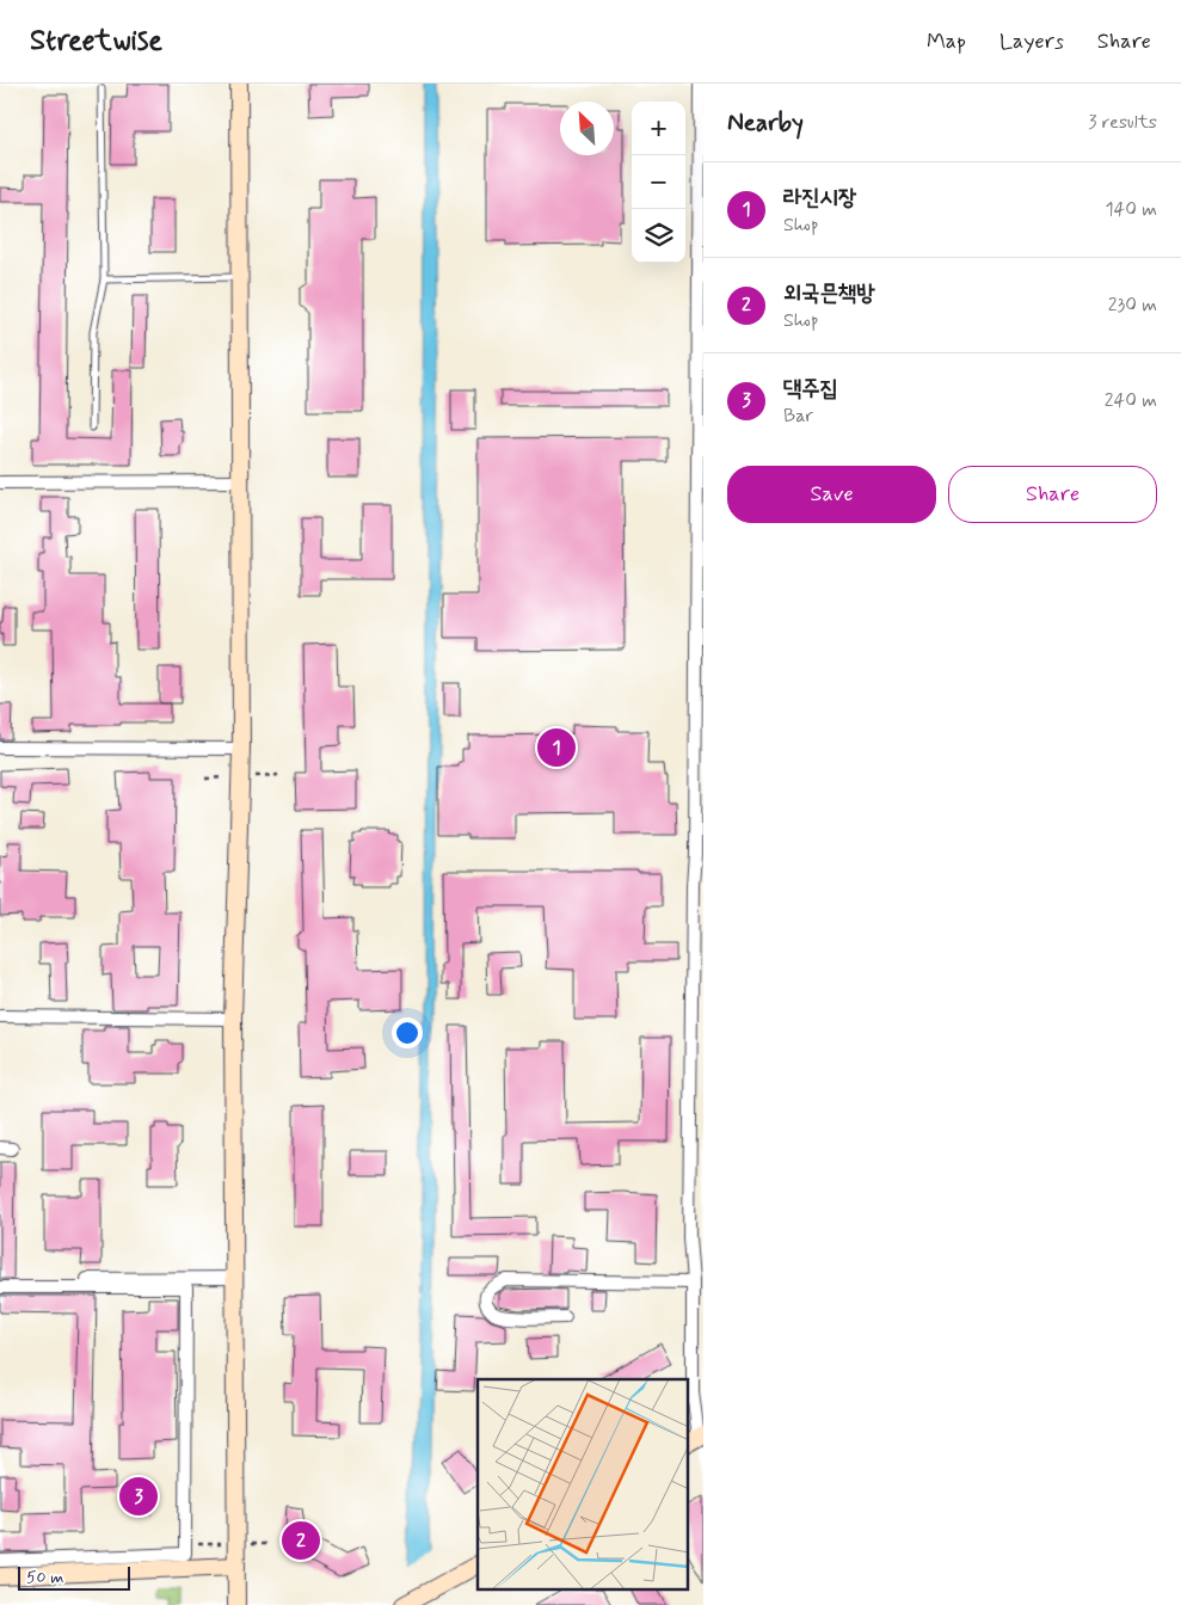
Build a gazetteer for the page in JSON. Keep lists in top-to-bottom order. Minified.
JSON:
{"scale_bar":"50 m","north":"top left","page":{"header":"Streetwise","nav":["Map","Layers","Share"],"heading":["Nearby","3 results"],"map_buttons":["+","−"],"list":[{"mark":"1","name":"라진시장","note":"Shop","value":"140 m"},{"mark":"2","name":"외국믄책방","note":"Shop","value":"230 m"},{"mark":"3","name":"댁주집","note":"Bar","value":"240 m"}],"buttons":["Save","Share"],"pins":["1","3","2"],"scale":"50 m"}}
